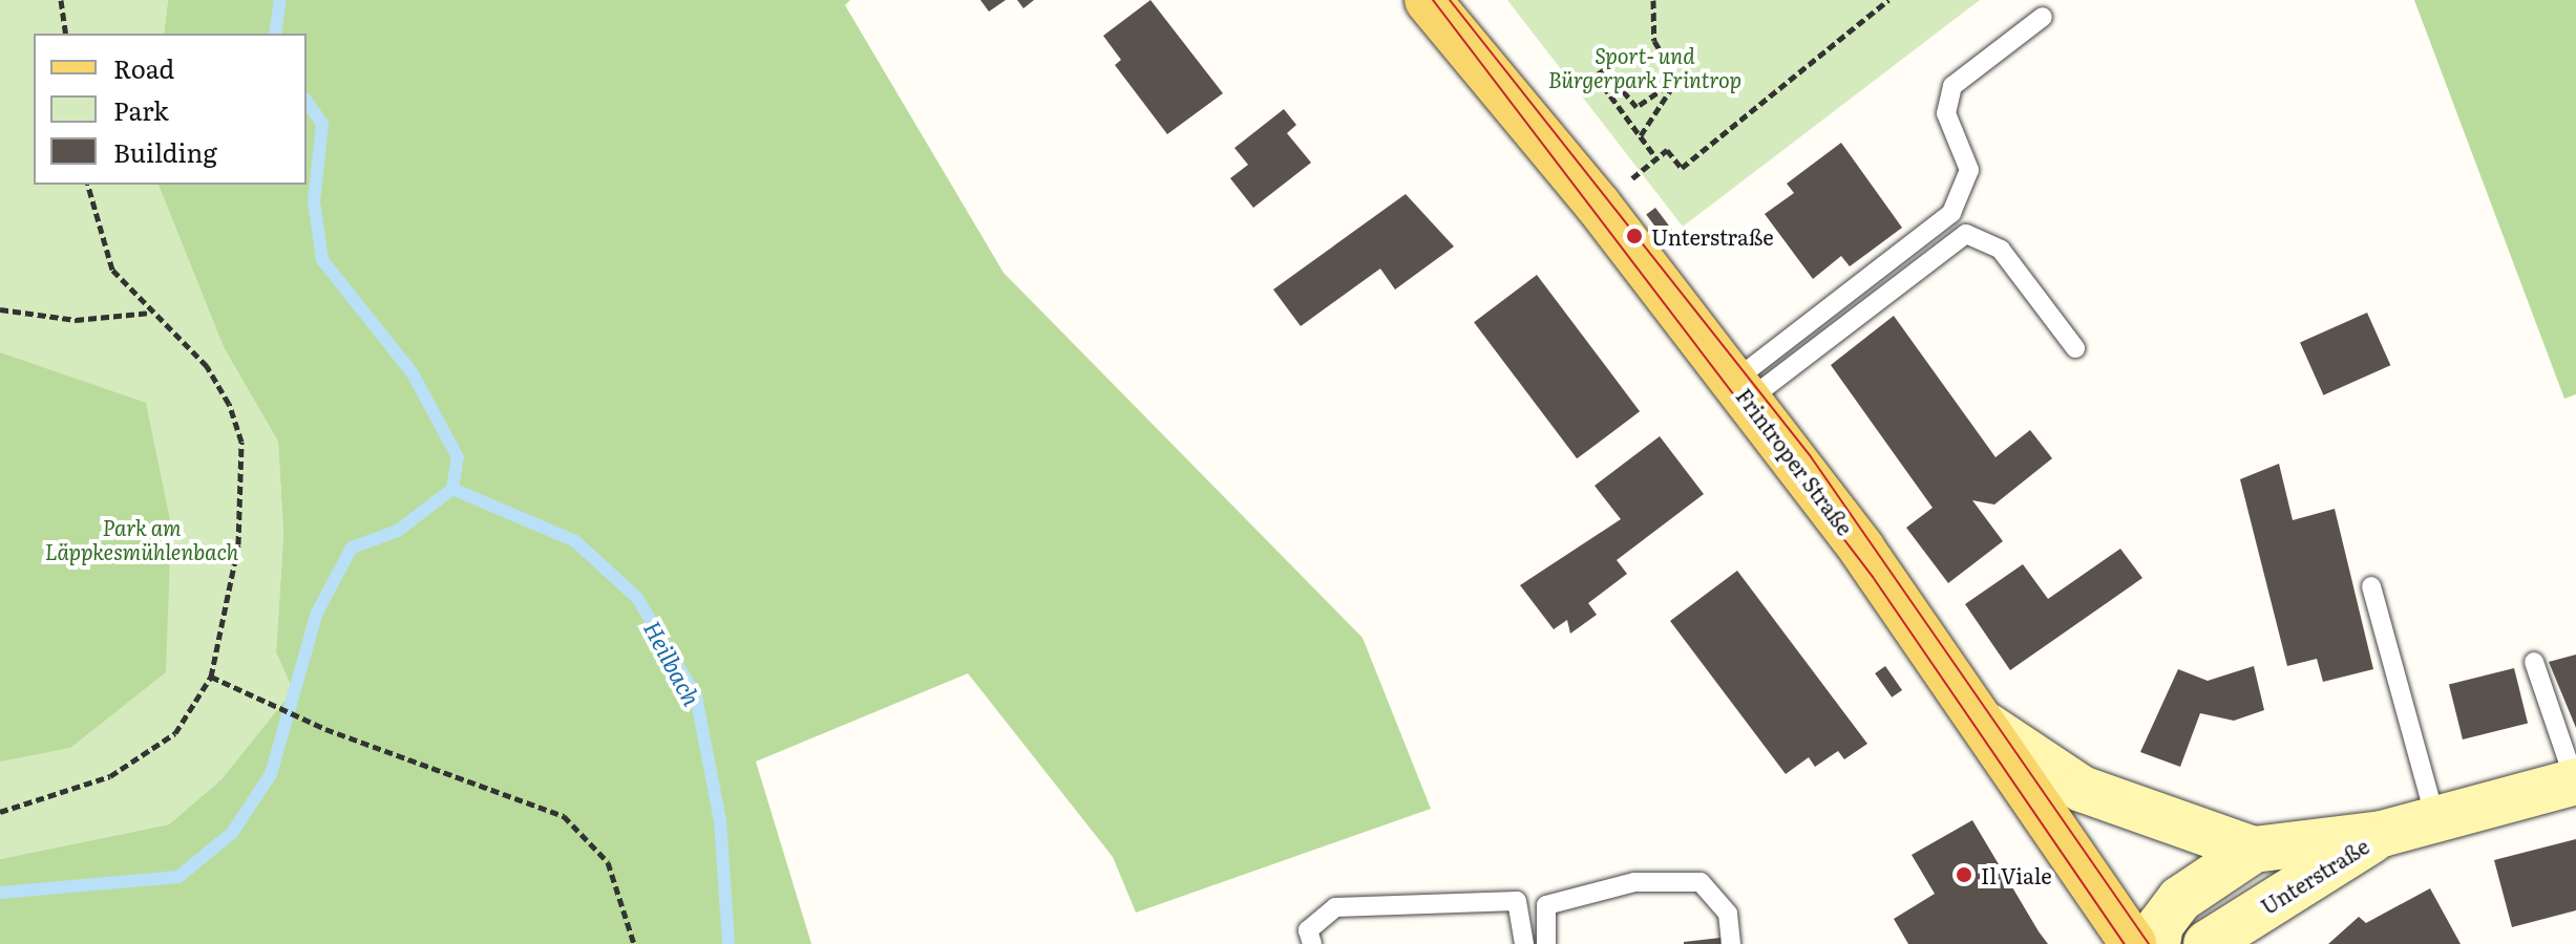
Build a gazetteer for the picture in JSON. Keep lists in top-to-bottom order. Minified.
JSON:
{"streets":{"main road":["Frintroper Straße"],"street":["Unterstraße"]},"water":["Heilbach"],"parks":["Sport- und Bürgerpark Frintrop","Park am Läppkesmühlenbach"],"places":["Unterstraße","Il Viale"],"legend":["Road","Park","Building"]}
